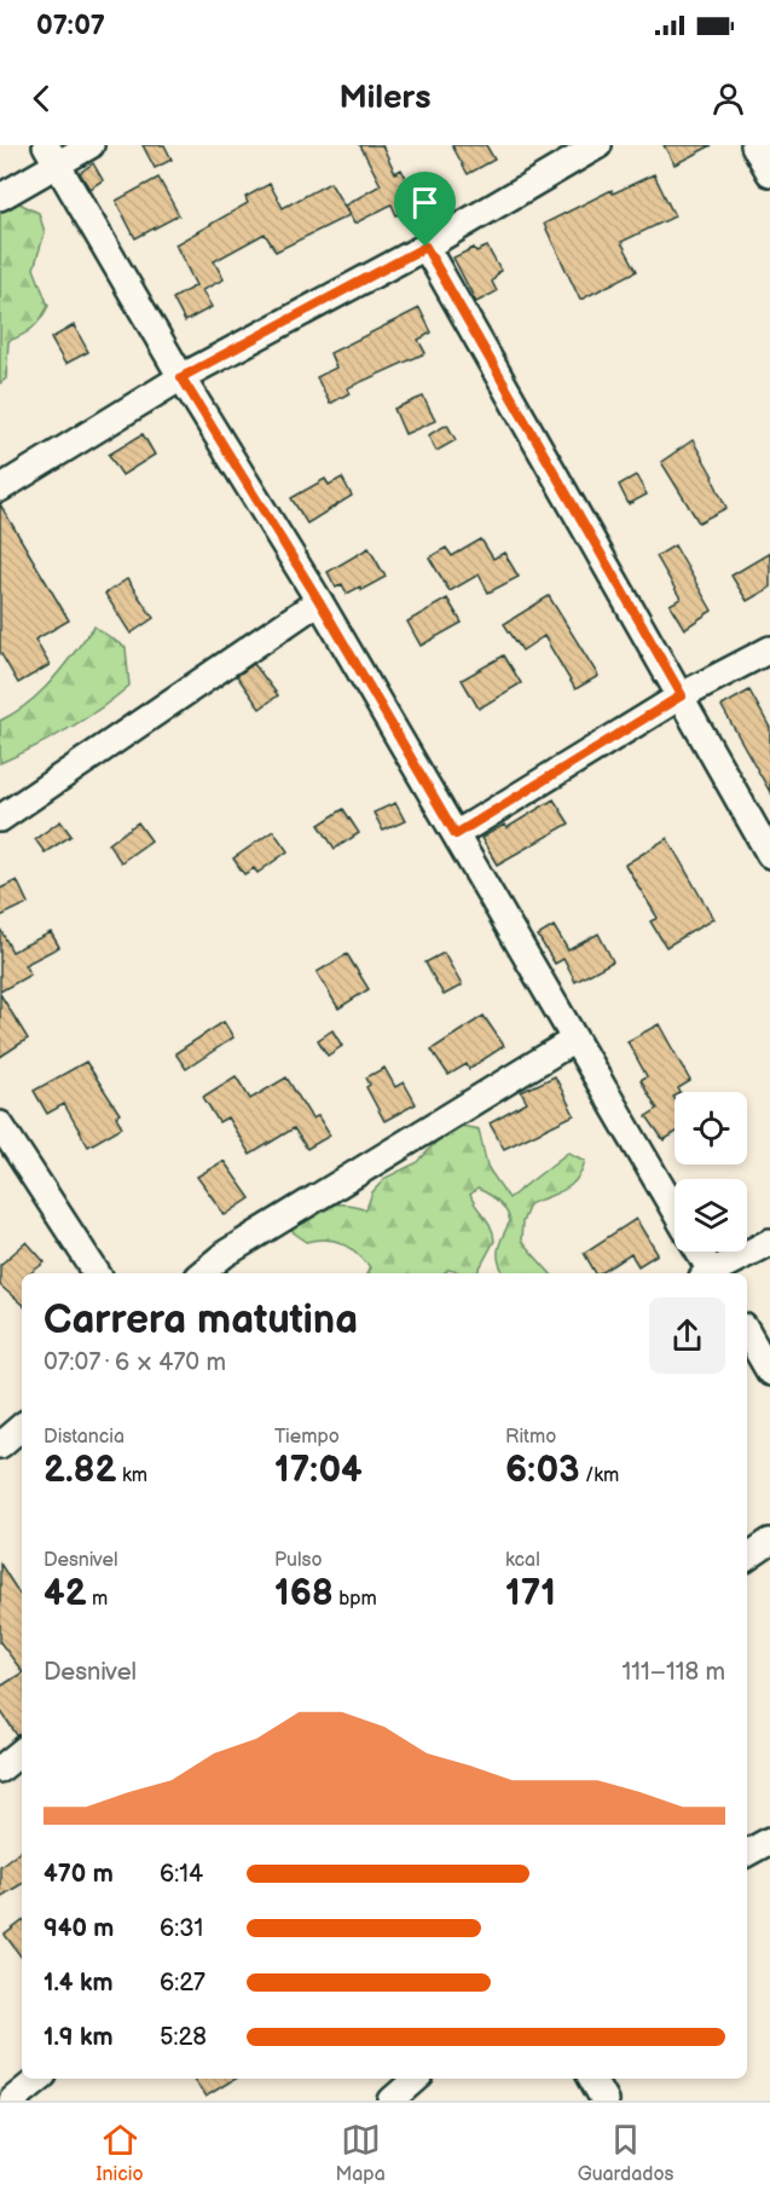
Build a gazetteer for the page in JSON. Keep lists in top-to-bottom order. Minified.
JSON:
{"page":{"status":"07:07","header":"Milers","heading":["Carrera matutina","07:07 · 6 × 470 m"],"stats":[["Distancia","2.82 km"],["Tiempo","17:04"],["Ritmo","6:03 /km"],["Desnivel","42 m"],["Pulso","168 bpm"],["kcal","171"]],"chart":["Desnivel","111–118 m"],"list":[{"name":"470 m","note":"6:14"},{"name":"940 m","note":"6:31"},{"name":"1.4 km","note":"6:27"},{"name":"1.9 km","note":"5:28"}],"tabs":["Inicio","Mapa","Guardados"]}}
